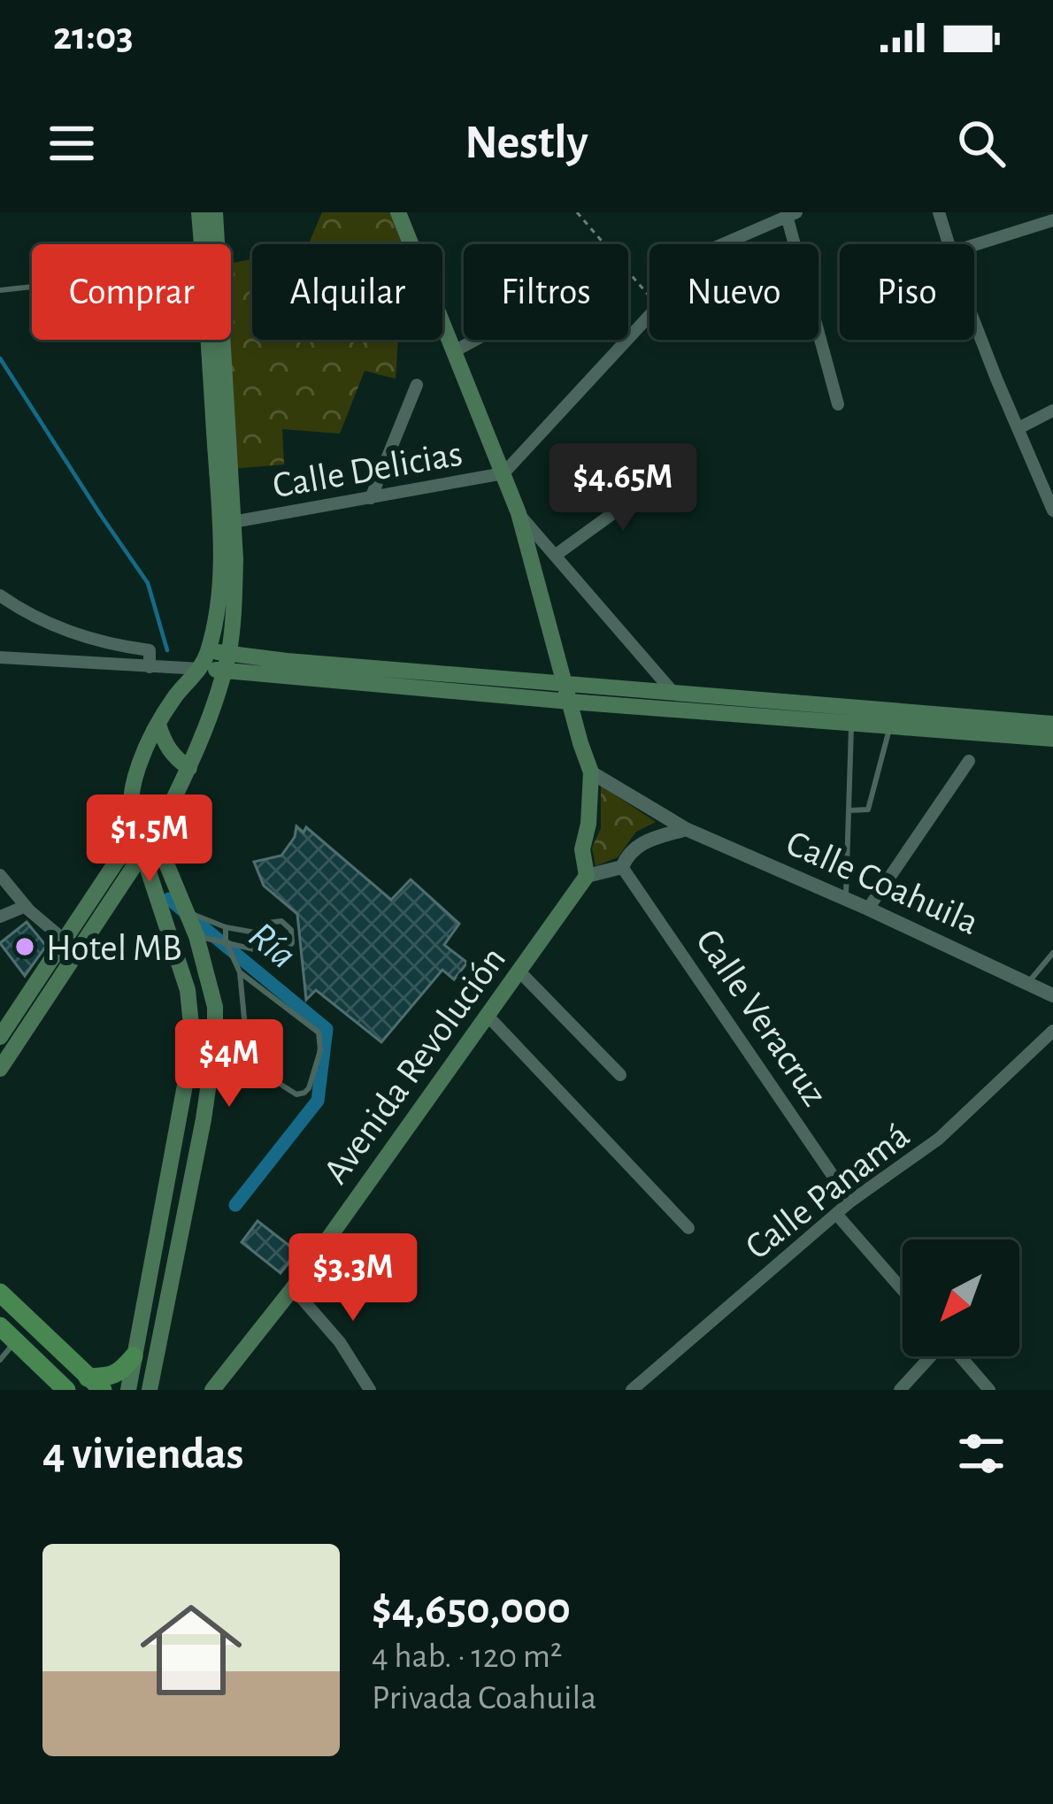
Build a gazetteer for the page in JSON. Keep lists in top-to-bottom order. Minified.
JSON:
{"streets":{"main road":["Avenida Revolución"],"street":["Calle Delicias","Calle Coahuila","Calle Veracruz","Calle Panamá"]},"crossings":[["Calle Veracruz","Calle Panamá"]],"water":["Ría"],"places":["Hotel MB"],"north":"bottom left","page":{"status":"21:03","header":"Nestly","chip":["Comprar","Alquilar","Filtros","Nuevo","Piso"],"price":["$4.65M","$1.5M","$4M","$3.3M"],"heading":"4 viviendas","list":[{"name":"$4,650,000","note":"4 hab. · 120 m² · Privada Coahuila"}]}}
